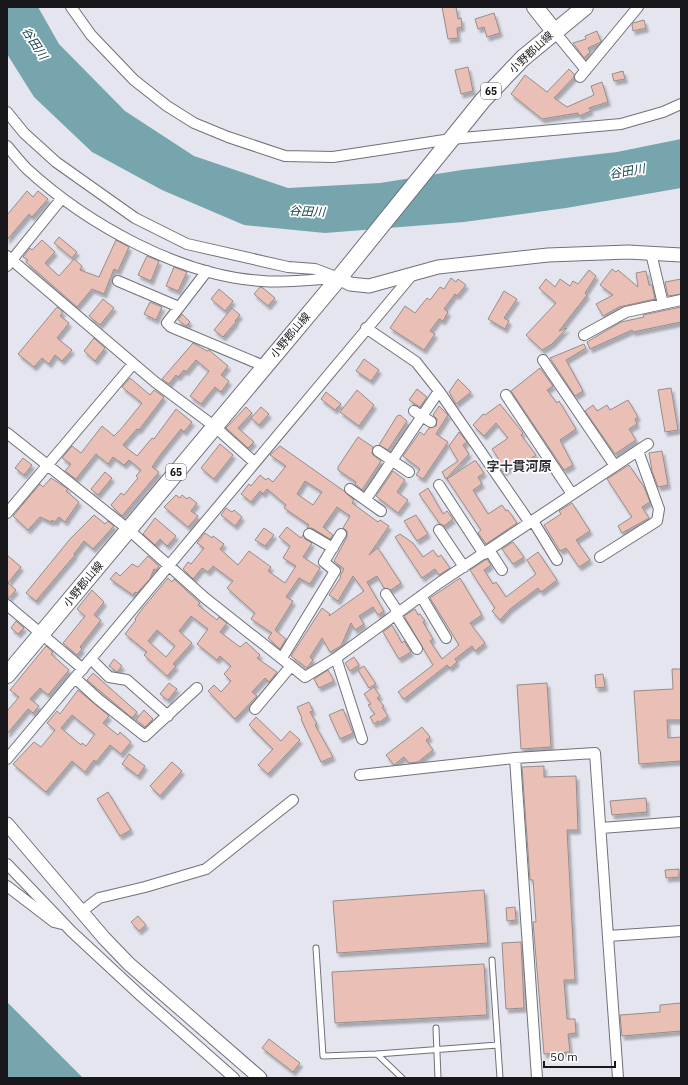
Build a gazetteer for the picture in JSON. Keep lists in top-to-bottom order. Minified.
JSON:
{"streets":{"main road":["小野郡山線","65"]},"districts":["字十貫河原"],"water":["谷田川"],"scale_bar":"50 m"}
